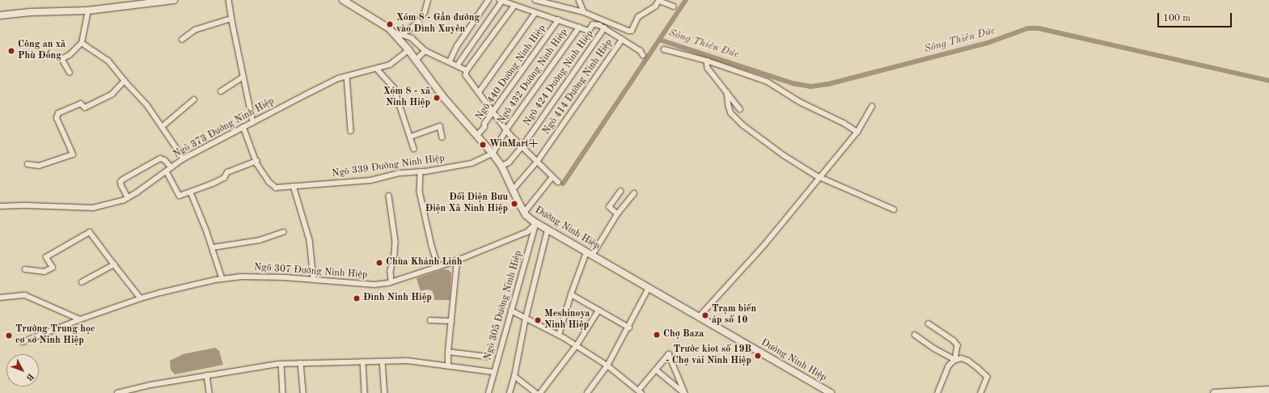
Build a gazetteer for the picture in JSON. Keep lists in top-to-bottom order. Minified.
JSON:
{"streets":{"main road":["Đường Ninh Hiệp"],"street":["Ngõ 440 Đường Ninh Hiệp","Ngõ 432 Đường Ninh Hiệp","Ngõ 424 Đường Ninh Hiệp","Ngõ 414 Đường Ninh Hiệp","Ngõ 373 Đường Ninh Hiệp","Ngõ 339 Đường Ninh Hiệp","Ngõ 307 Đường Ninh Hiệp","Ngõ 305 Đường Ninh Hiệp"]},"crossings":[["Ngõ 440 Đường Ninh Hiệp","Đường Ninh Hiệp"],["Ngõ 432 Đường Ninh Hiệp","Ngõ 339 Đường Ninh Hiệp"],["Ngõ 432 Đường Ninh Hiệp","Đường Ninh Hiệp"],["Ngõ 424 Đường Ninh Hiệp","Đường Ninh Hiệp"],["Ngõ 414 Đường Ninh Hiệp","Đường Ninh Hiệp"],["Ngõ 373 Đường Ninh Hiệp","Ngõ 339 Đường Ninh Hiệp"],["Ngõ 373 Đường Ninh Hiệp","Đường Ninh Hiệp"],["Ngõ 339 Đường Ninh Hiệp","Đường Ninh Hiệp"],["Đường Ninh Hiệp","Ngõ 307 Đường Ninh Hiệp"],["Đường Ninh Hiệp","Ngõ 305 Đường Ninh Hiệp"],["Ngõ 307 Đường Ninh Hiệp","Ngõ 305 Đường Ninh Hiệp"]],"water":["Sông Thiên Đức"],"places":["Xóm 8 - Gần đường vào Đình Xuyên","Công an xã Phù Đổng","Xóm 8 - xã Ninh Hiệp","WinMart+","Đối Diện Bưu Điện Xã Ninh Hiệp","Chùa Khánh Linh","Đình Ninh Hiệp","Trạm biến áp số 10","Meshinoya Ninh Hiệp","Chợ Baza","Trường Trung học cơ sở Ninh Hiệp","Trước kiot số 19B - Chợ vải Ninh Hiệp"],"scale_bar":"100 m","north":"bottom right"}
